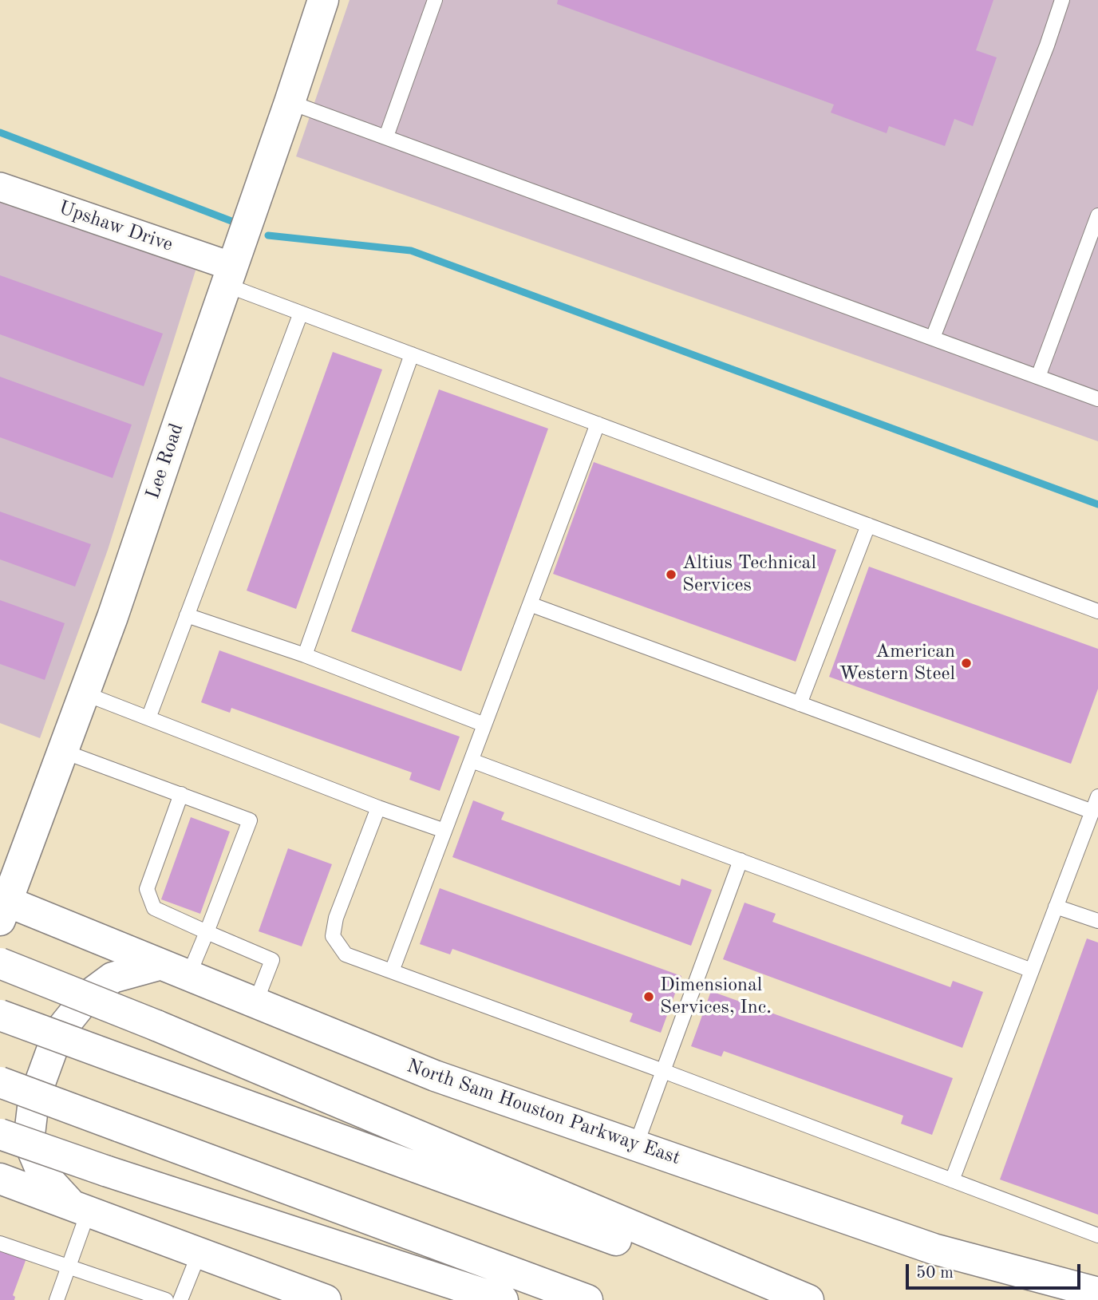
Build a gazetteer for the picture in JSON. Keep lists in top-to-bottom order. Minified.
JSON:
{"streets":{"main road":["Lee Road","North Sam Houston Parkway East"],"street":["Upshaw Drive"]},"crossings":[["Upshaw Drive","Lee Road"],["Lee Road","North Sam Houston Parkway East"]],"places":["Altius Technical Services","American Western Steel","Dimensional Services, Inc."],"scale_bar":"50 m"}
